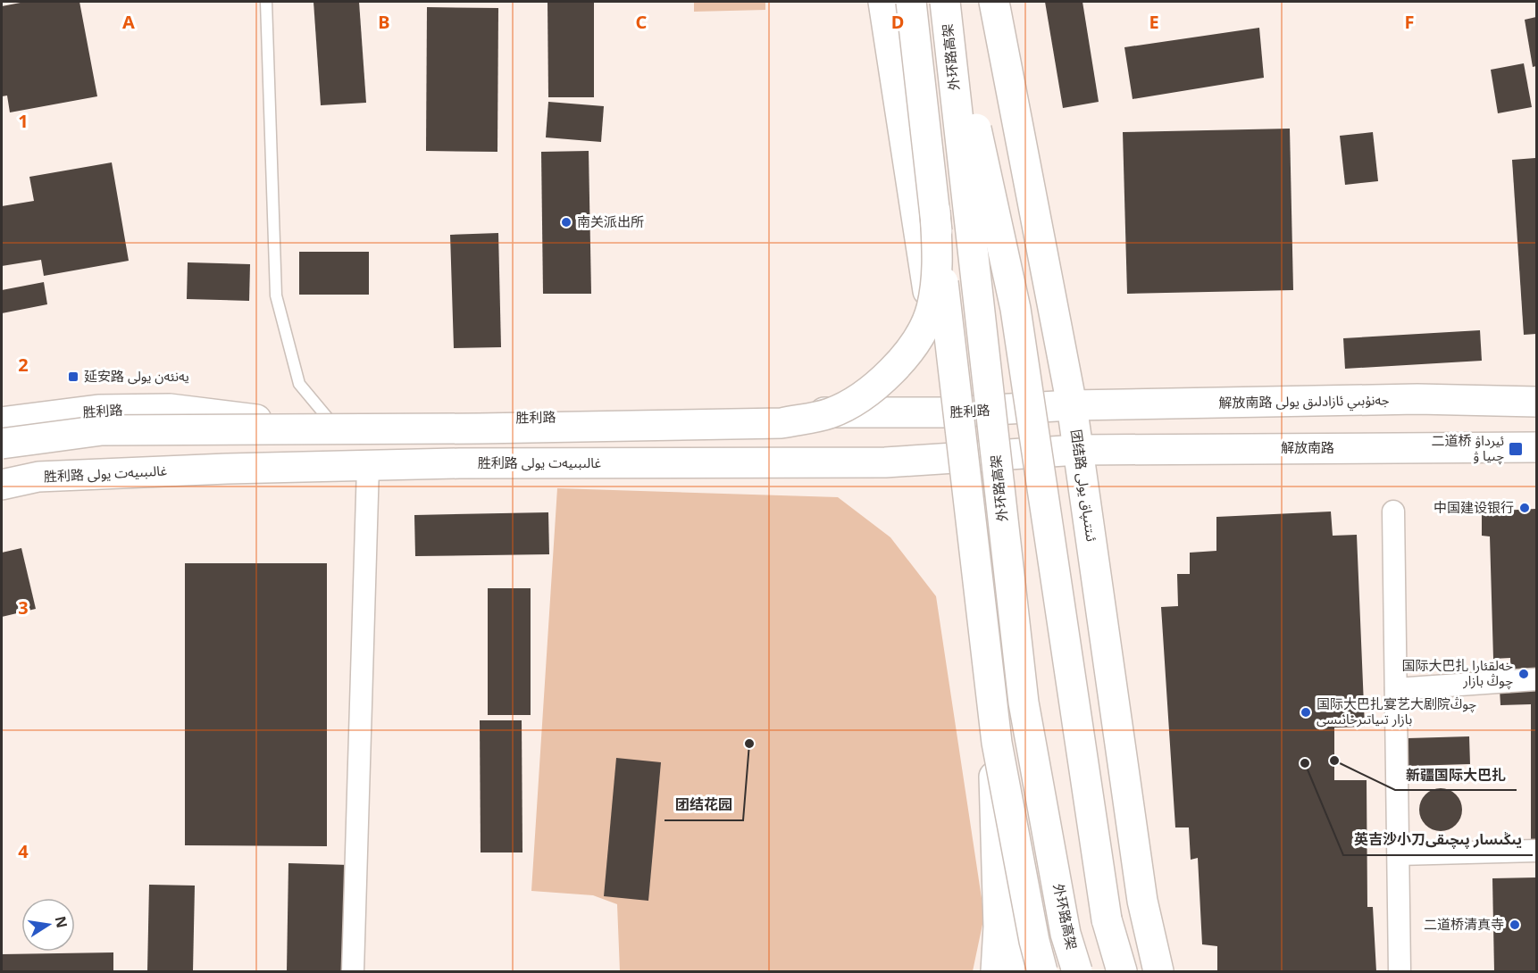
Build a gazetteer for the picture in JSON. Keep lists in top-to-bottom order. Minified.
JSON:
{"streets":{"main road":["外环路高架","解放南路 جەنۇبىي ئازادلىق يولى","胜利路","解放南路","胜利路 غالىبىيەت يولى","团结路 ئىتتىپاق يولى"]},"crossings":[["解放南路 جەنۇبىي ئازادلىق يولى","胜利路"],["解放南路 جەنۇبىي ئازادلىق يولى","团结路 ئىتتىپاق يولى"],["胜利路","团结路 ئىتتىپاق يولى"],["解放南路","胜利路 غالىبىيەت يولى"],["解放南路","团结路 ئىتتىپاق يولى"],["胜利路 غالىبىيەت يولى","团结路 ئىتتىپاق يولى"]],"places":{"other":["南关派出所","中国建设银行","国际大巴扎 خەلقئارا چوڭ بازار","国际大巴扎宴艺大剧院چوڭ بازار تىياتىرخانىسى","团结花园","新疆国际大巴扎","英吉沙小刀يىڭىسار پىچىقى","二道桥清真寺"],"transit":["延安路 يەنئەن يولى","二道桥 ئيرداۋ چىيا ۋ"]},"north":"right","grid":{"columns":["A","B","C","D","E","F"],"rows":["1","2","3","4"]}}
